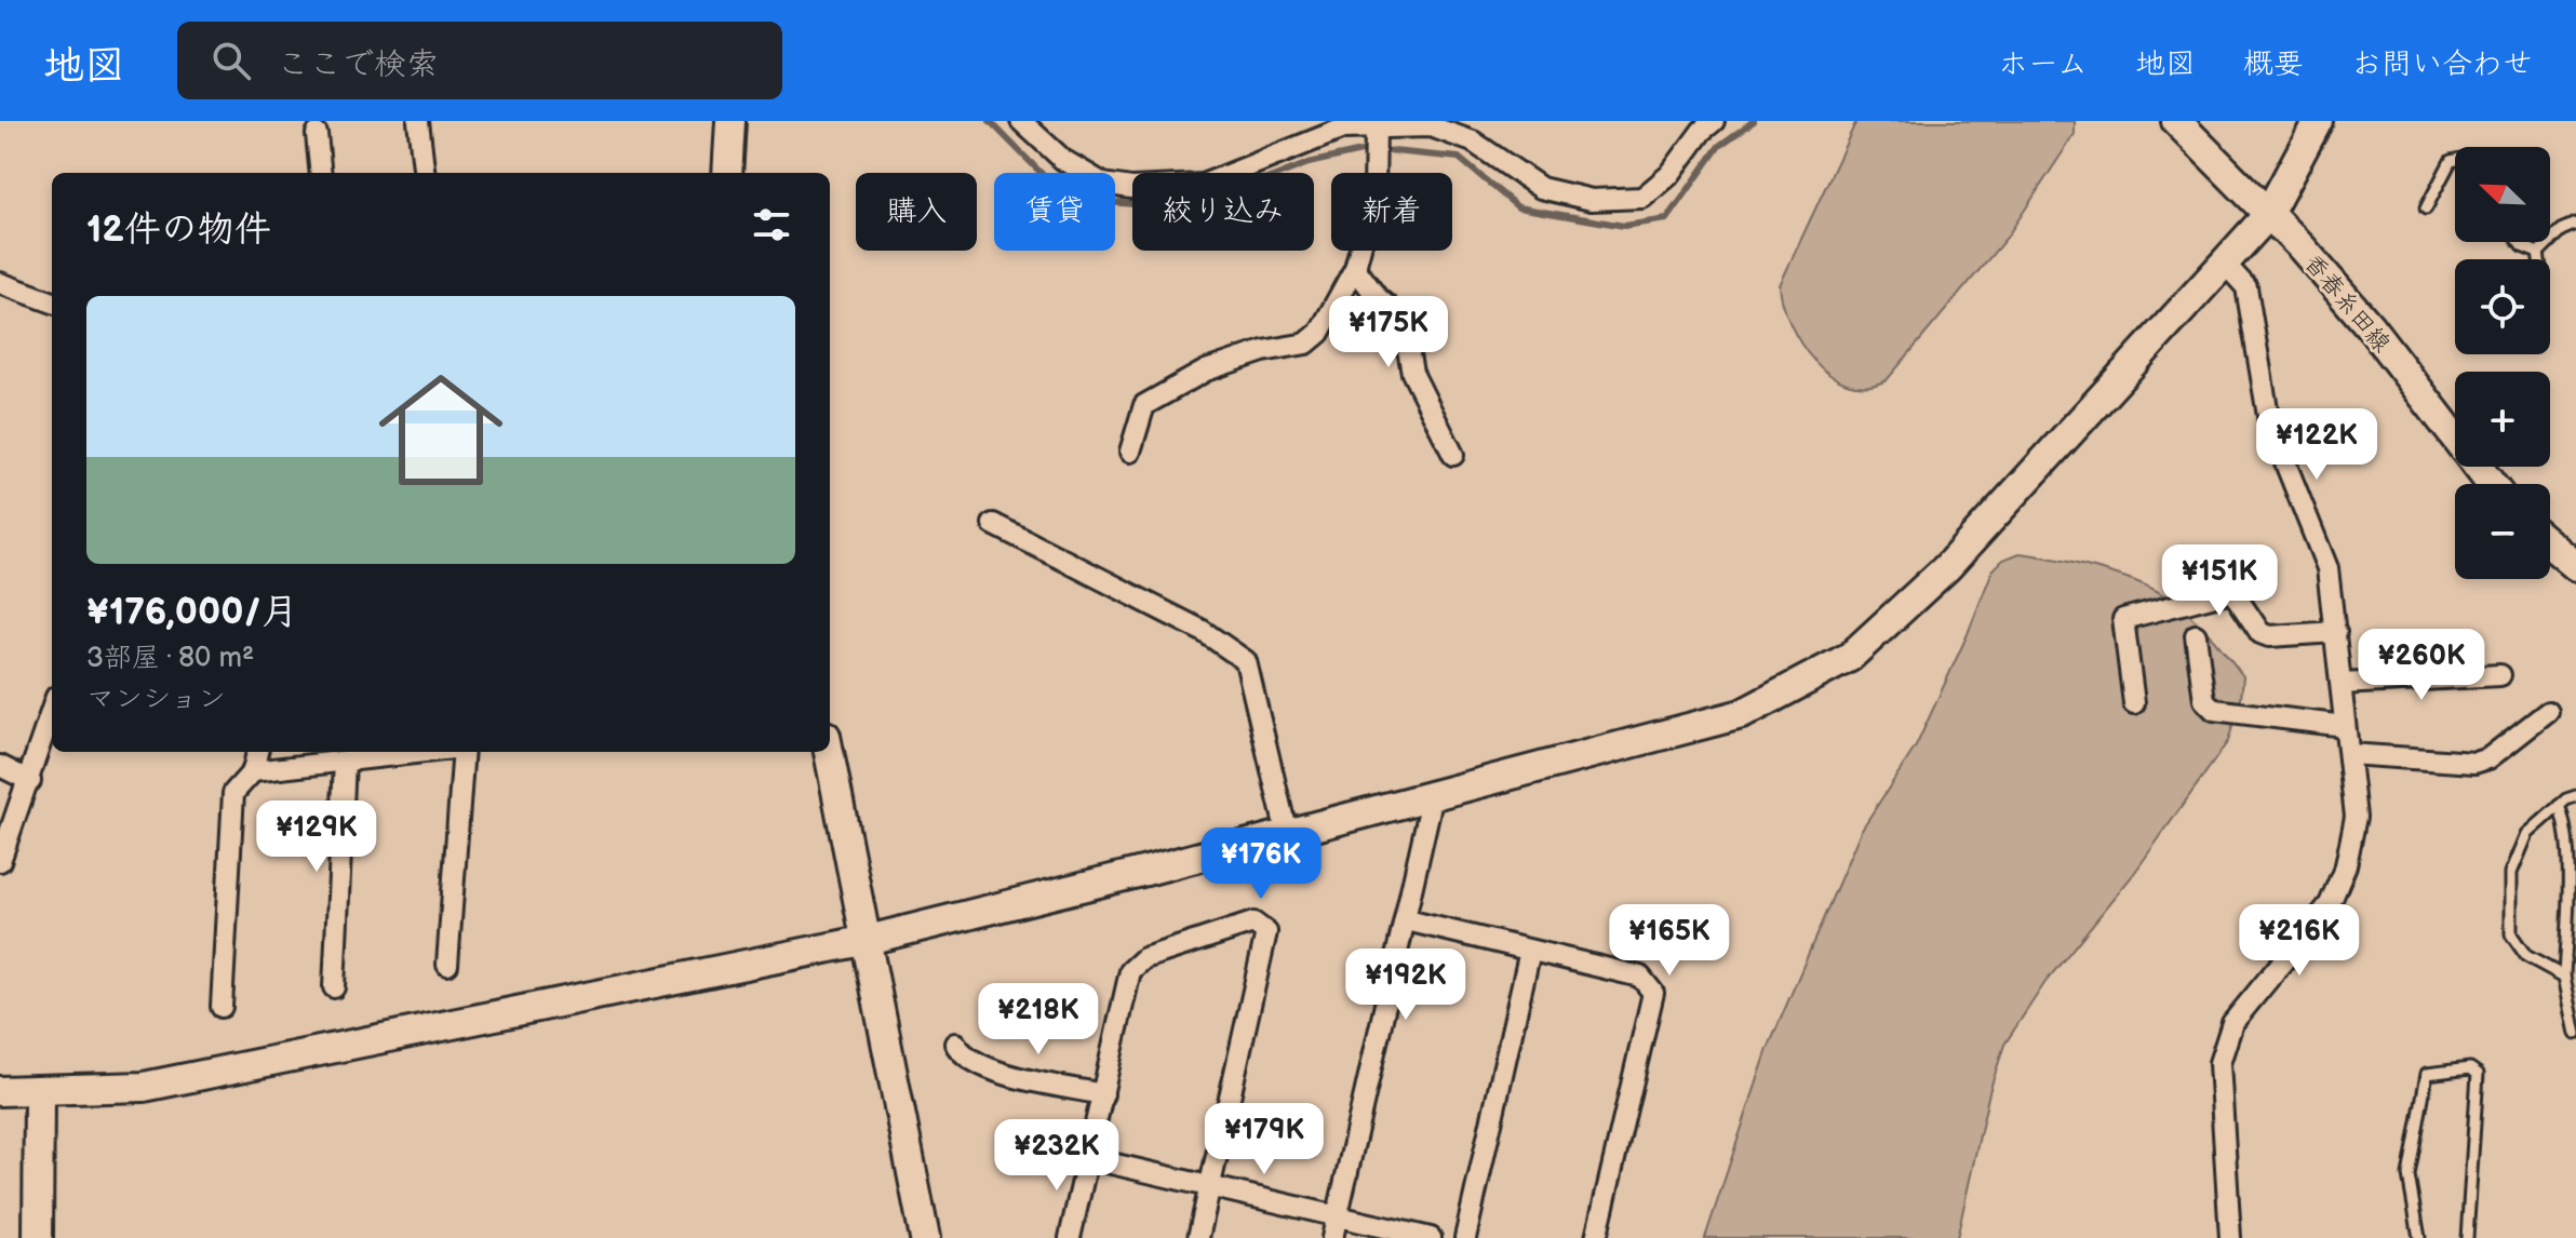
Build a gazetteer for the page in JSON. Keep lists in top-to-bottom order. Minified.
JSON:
{"streets":{"street":["香春糸田線"]},"north":"top left","page":{"header":"地図","search":"ここで検索","nav":["ホーム","地図","概要","お問い合わせ"],"map_buttons":["+","−"],"chip":["購入","賃貸","絞り込み","新着"],"heading":"12件の物件","list":[{"name":"¥176,000/月","note":"3部屋 · 80 m² · マンション"}],"price":["¥175K","¥122K","¥151K","¥260K","¥129K","¥176K","¥165K","¥216K","¥192K","¥218K","¥179K","¥232K"]}}
